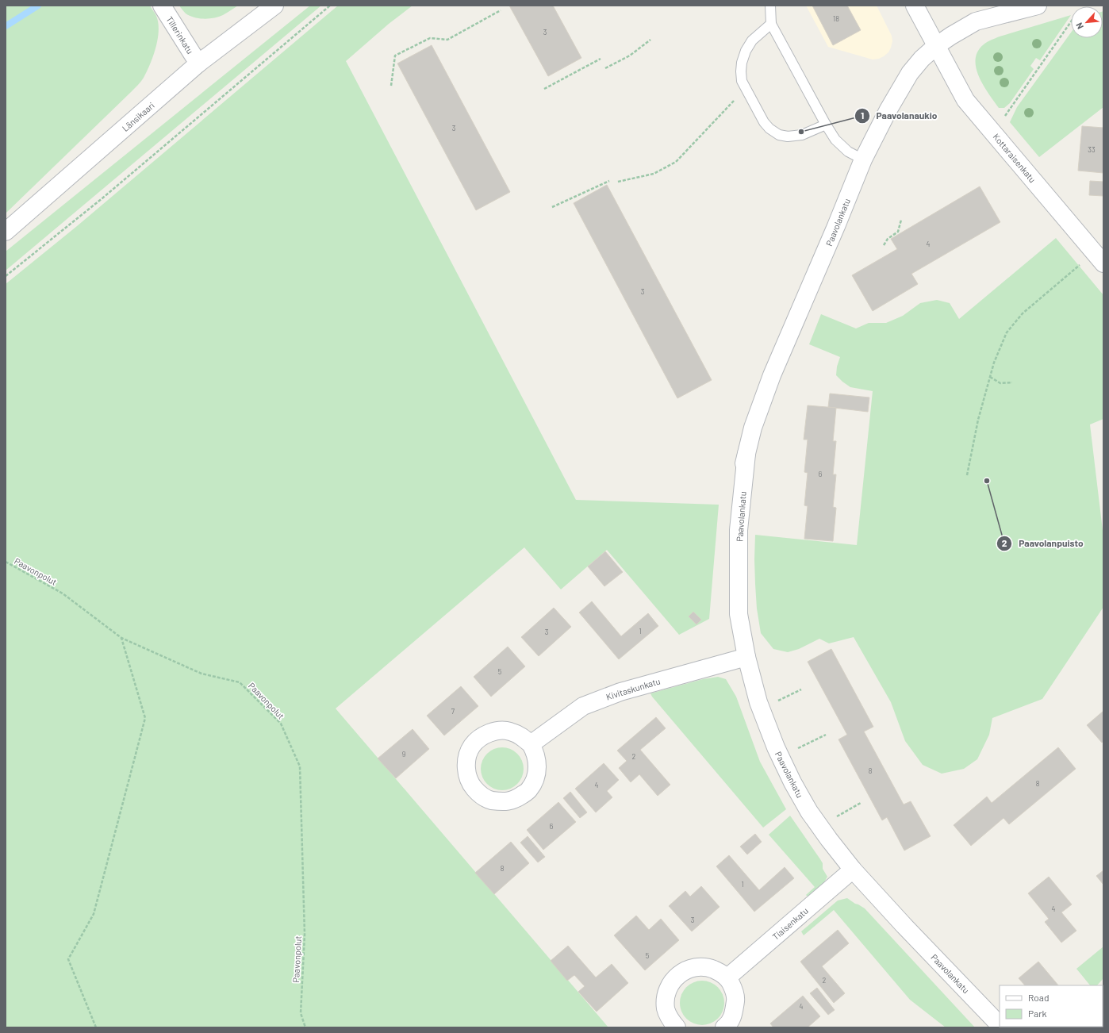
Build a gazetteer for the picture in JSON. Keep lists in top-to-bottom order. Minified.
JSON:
{"streets":{"street":["Tillerinkatu","Länsikaari","Kottaraisenkatu","Paavolankatu","Kivitaskunkatu","Tiaisenkatu"],"path":["Paavonpolut"]},"crossings":[["Tillerinkatu","Länsikaari"],["Kottaraisenkatu","Paavolankatu"],["Paavolankatu","Kivitaskunkatu"],["Paavolankatu","Tiaisenkatu"]],"places":["Paavolanaukio","Paavolanpuisto"],"house_numbers":["18","3","3","33","4","3","6","1","3","5","7","9","2","8","8","4","6","8","1","4","3","5","2","4"],"legend":["Road","Park"],"north":"bottom left"}
